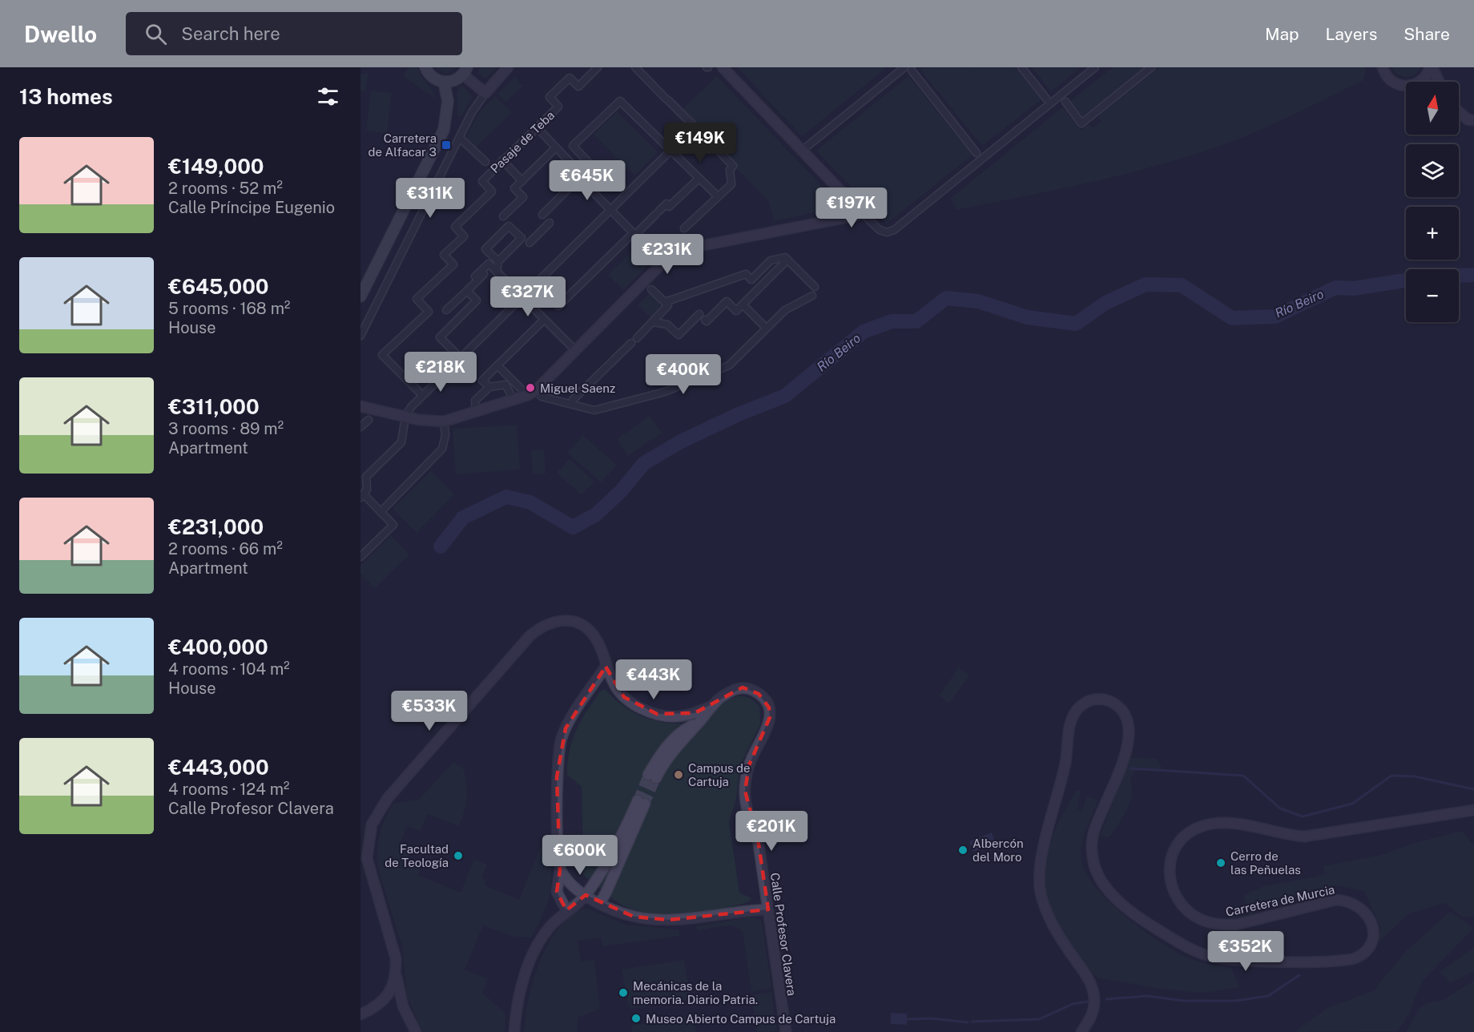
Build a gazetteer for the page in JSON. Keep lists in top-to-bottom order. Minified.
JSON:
{"streets":{"street":["Pasaje de Teba","Carretera de Murcia","Calle Profesor Clavera"]},"water":["Río Beiro"],"places":{"transit":["Carretera de Alfacar 3"],"other":["Miguel Saenz","Campus de Cartuja","Albercón del Moro","Facultad de Teología","Cerro de las Peñuelas","Mecánicas de la memoria. Diario Patria.","Museo Abierto Campus de Cartuja"]},"north":"top","page":{"header":"Dwello","search":"Search here","nav":["Map","Layers","Share"],"heading":"13 homes","map_buttons":["+","−"],"price":["€149K","€645K","€311K","€197K","€231K","€327K","€218K","€400K","€443K","€533K","€201K","€600K","€352K"],"list":[{"name":"€149,000","note":"2 rooms · 52 m² · Calle Príncipe Eugenio"},{"name":"€645,000","note":"5 rooms · 168 m² · House"},{"name":"€311,000","note":"3 rooms · 89 m² · Apartment"},{"name":"€231,000","note":"2 rooms · 66 m² · Apartment"},{"name":"€400,000","note":"4 rooms · 104 m² · House"},{"name":"€443,000","note":"4 rooms · 124 m² · Calle Profesor Clavera"}]}}
